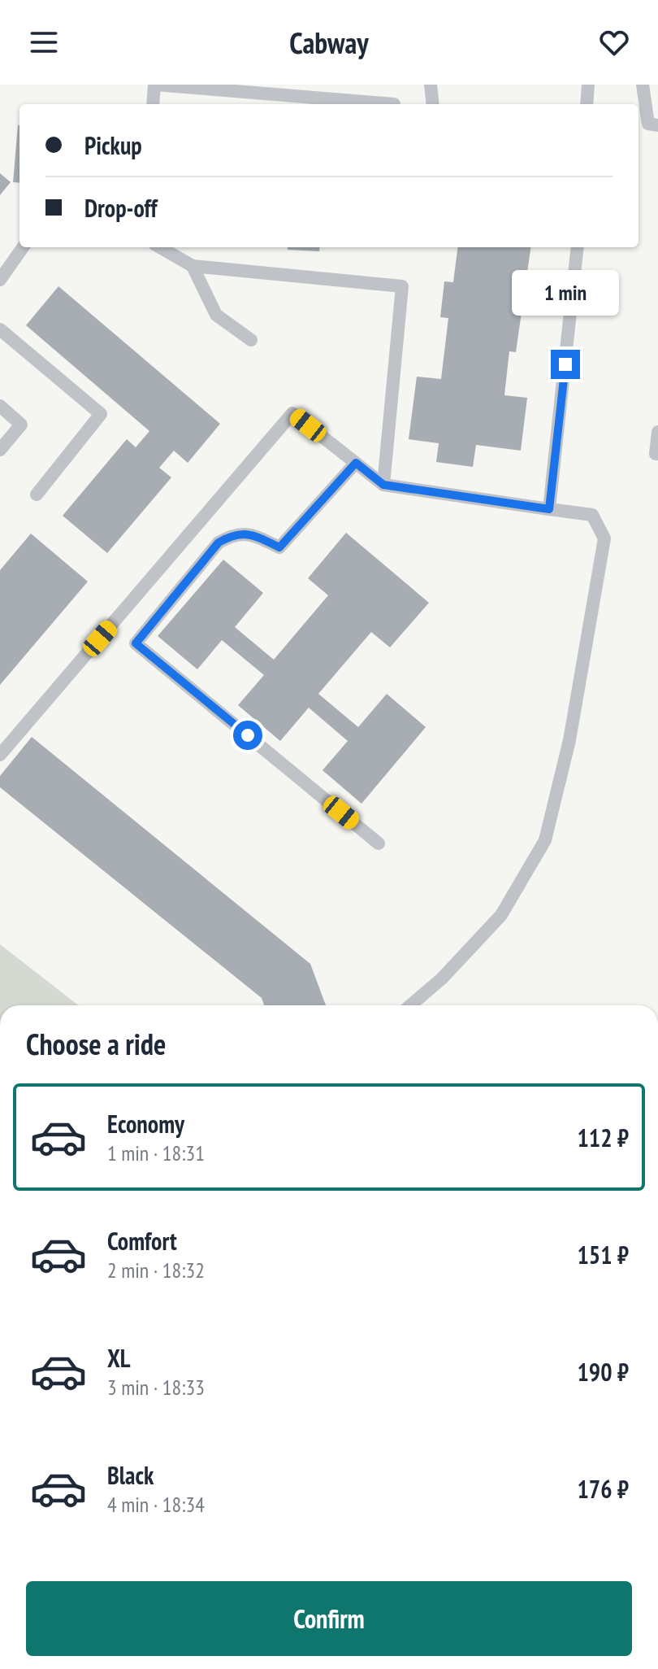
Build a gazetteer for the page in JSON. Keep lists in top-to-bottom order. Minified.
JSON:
{"page":{"header":"Cabway","banner":["Pickup","Drop-off"],"bubble":"1 min","heading":"Choose a ride","list":[{"name":"Economy","note":"1 min · 18:31","value":"112 ₽"},{"name":"Comfort","note":"2 min · 18:32","value":"151 ₽"},{"name":"XL","note":"3 min · 18:33","value":"190 ₽"},{"name":"Black","note":"4 min · 18:34","value":"176 ₽"}],"buttons":"Confirm"}}
